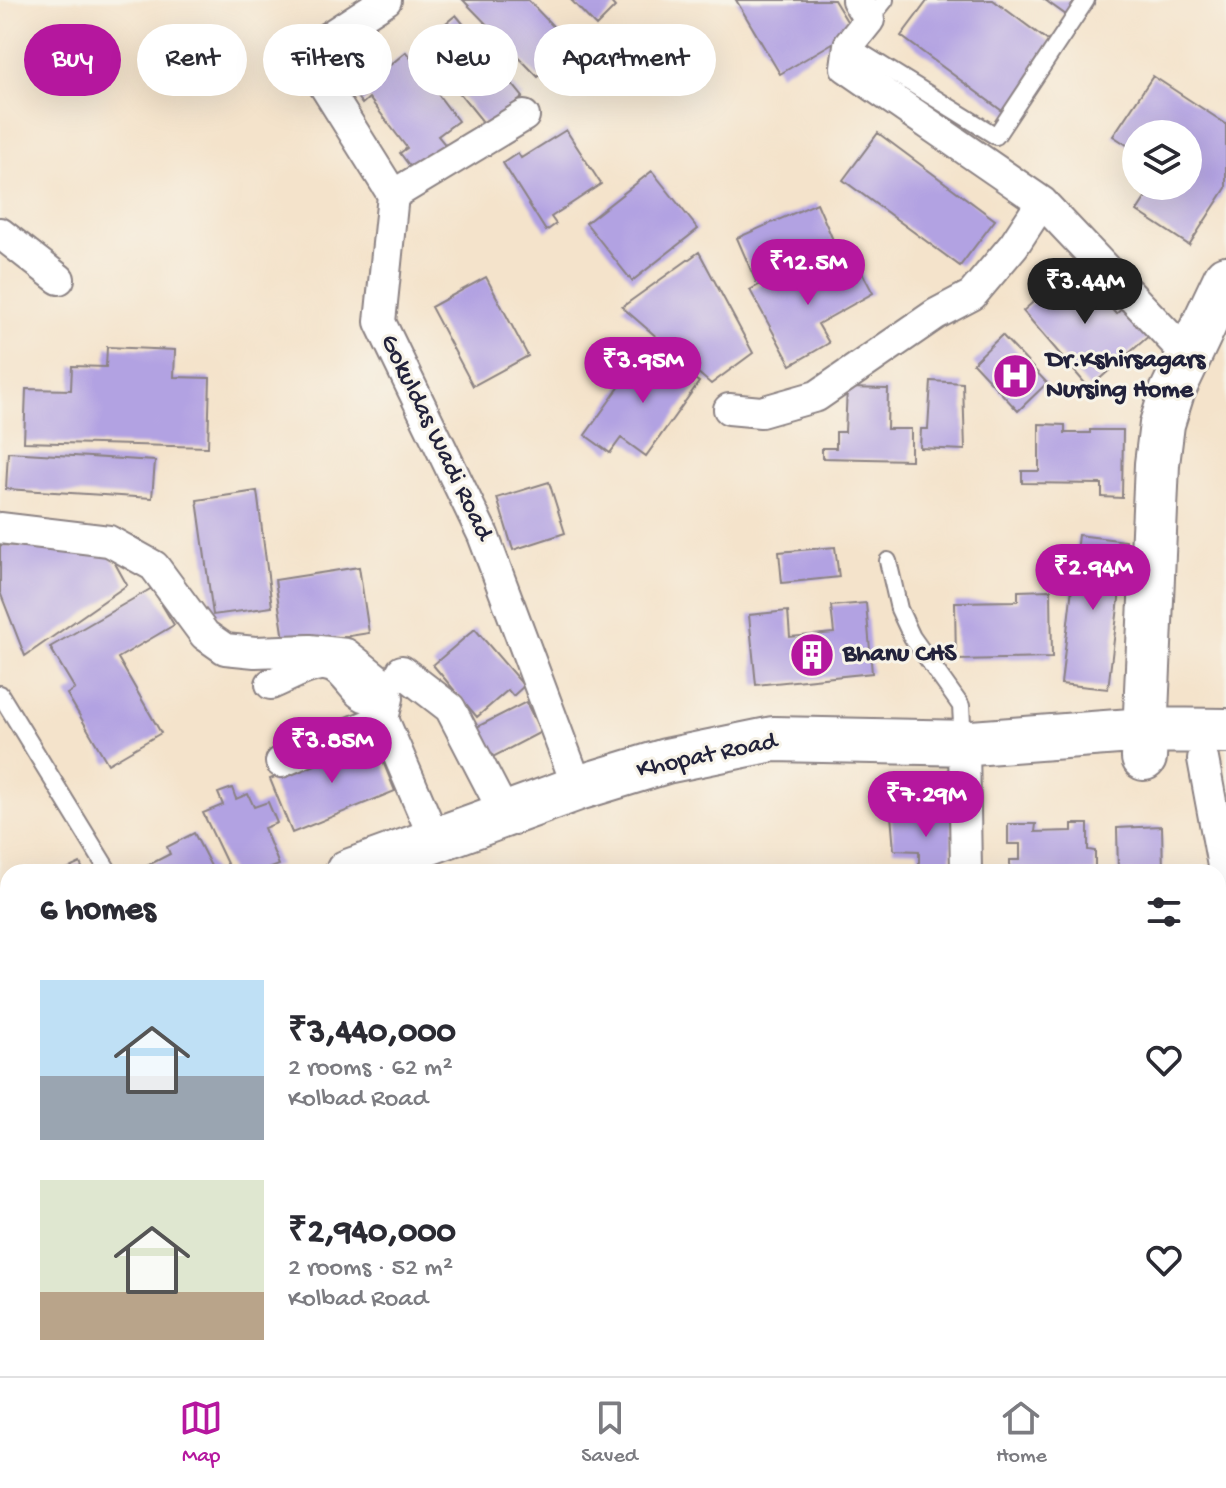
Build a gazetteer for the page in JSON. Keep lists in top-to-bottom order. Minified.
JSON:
{"streets":{"main road":["Khopat Road"],"street":["Gokuldas Wadi Road"]},"crossings":[["Gokuldas Wadi Road","Khopat Road"]],"places":{"hospital":["Dr.Kshirsagars Nursing Home"],"building":["Bhanu CHS"]},"page":{"chip":["Buy","Rent","Filters","New","Apartment"],"price":["₹12.5M","₹3.44M","₹3.95M","₹2.94M","₹3.85M","₹7.29M"],"heading":"6 homes","list":[{"name":"₹3,440,000","note":"2 rooms · 62 m² · Kolbad Road"},{"name":"₹2,940,000","note":"2 rooms · 52 m² · Kolbad Road"}],"tabs":["Map","Saved","Home"]}}
